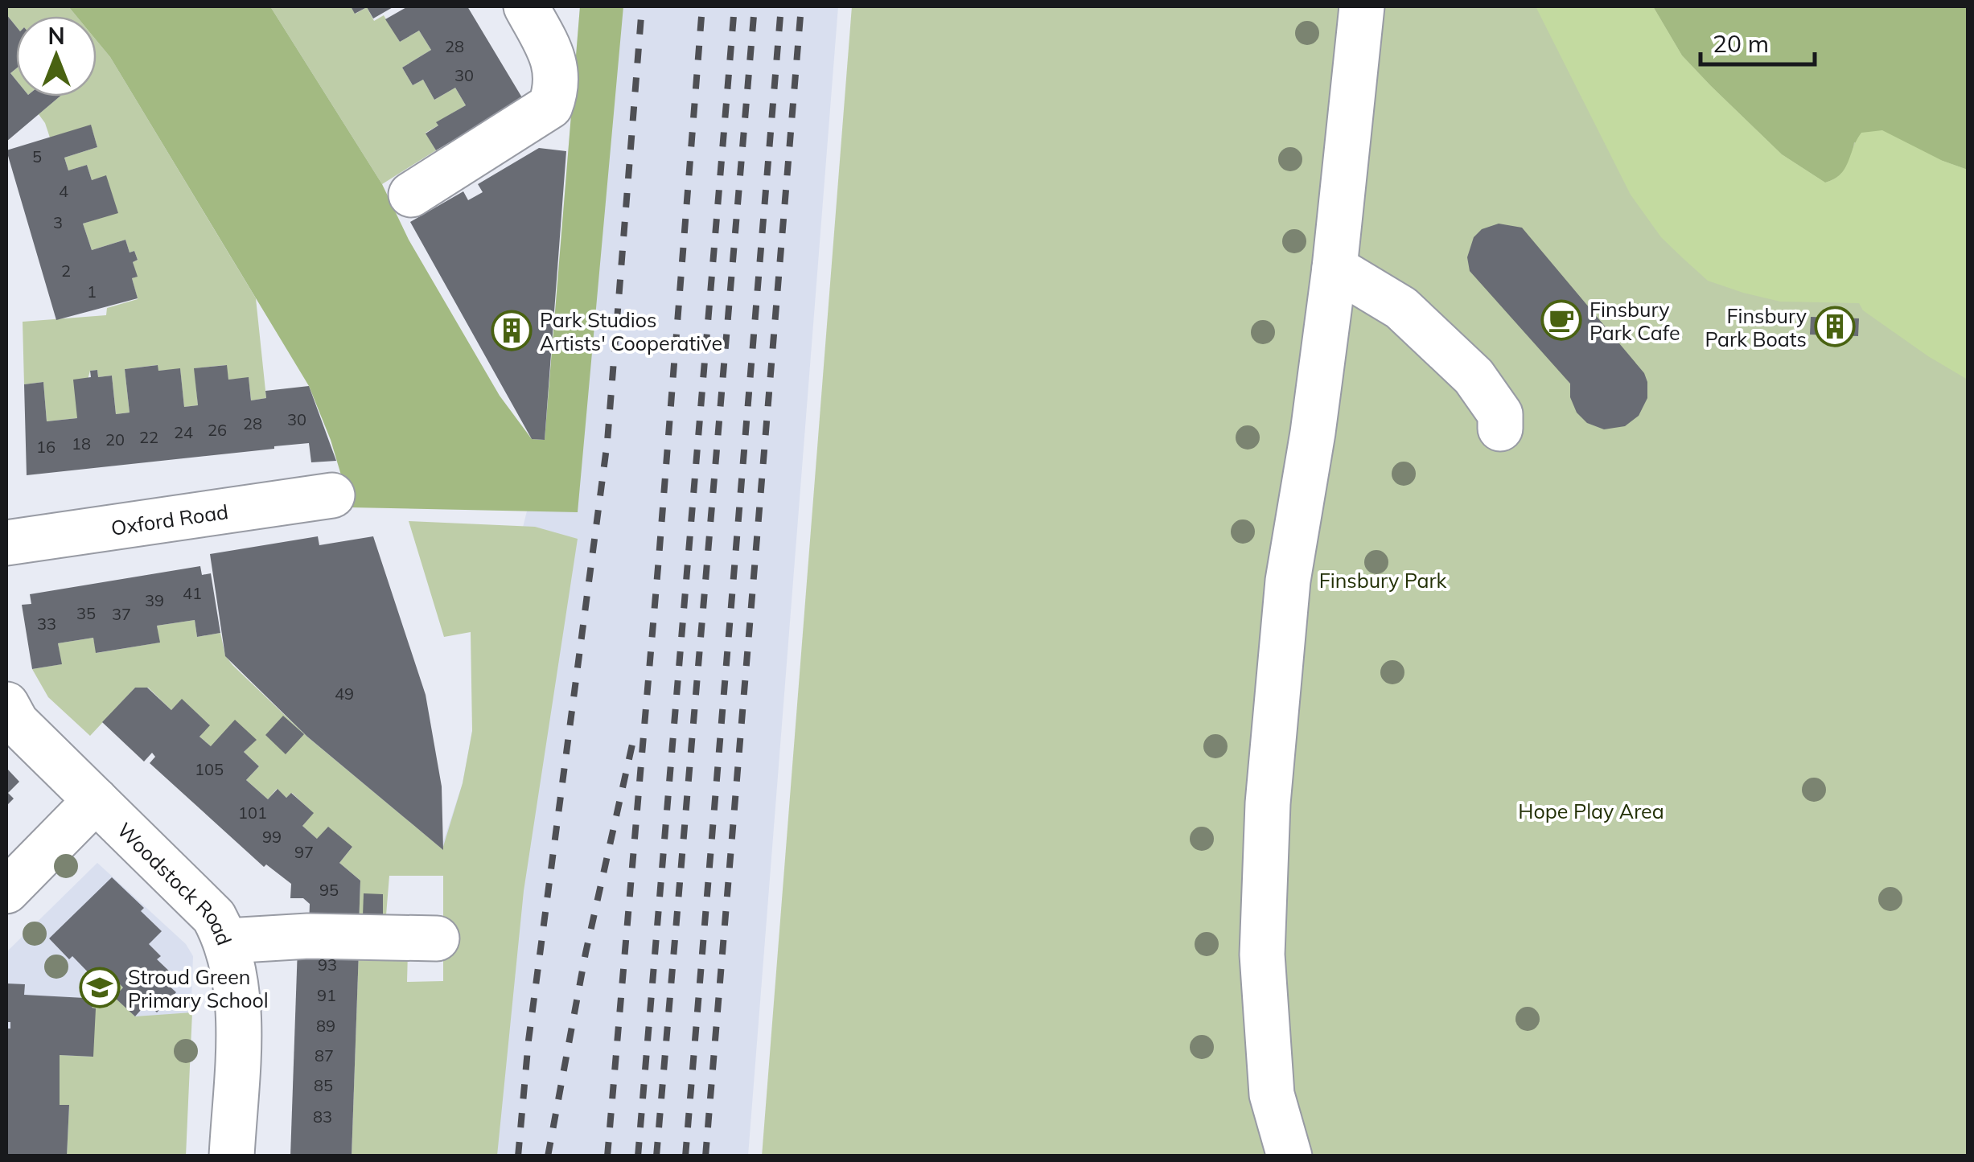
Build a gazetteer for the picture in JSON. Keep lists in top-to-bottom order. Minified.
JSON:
{"streets":{"main road":["Oxford Road","Woodstock Road"]},"parks":["Finsbury Park","Hope Play Area"],"places":{"cafe":["Finsbury Park Cafe"],"building":["Finsbury Park Boats","Park Studios Artists' Cooperative"],"school or university":["Stroud Green Primary School"]},"house_numbers":["28","30","5","4","3","2","1","30","28","26","24","22","20","18","16","41","39","35","37","33","49","105","101","99","97","95","93","91","89","87","85","83"],"scale_bar":"20 m","north":"top"}
